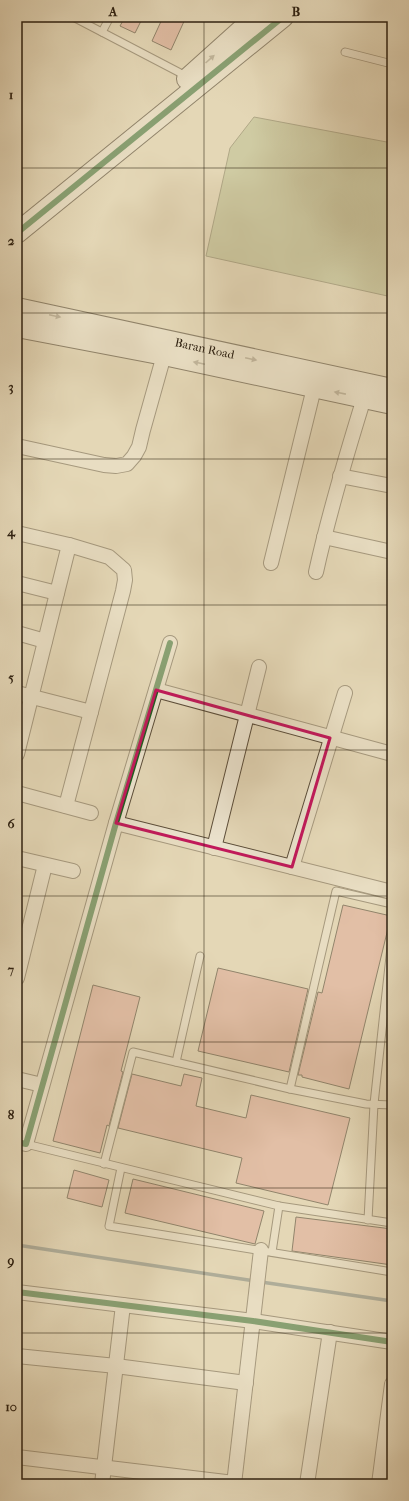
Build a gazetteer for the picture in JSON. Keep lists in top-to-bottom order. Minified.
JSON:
{"streets":{"main road":["Baran Road"]},"grid":{"columns":["A","B"],"rows":["1","2","3","4","5","6","7","8","9","10"]}}
